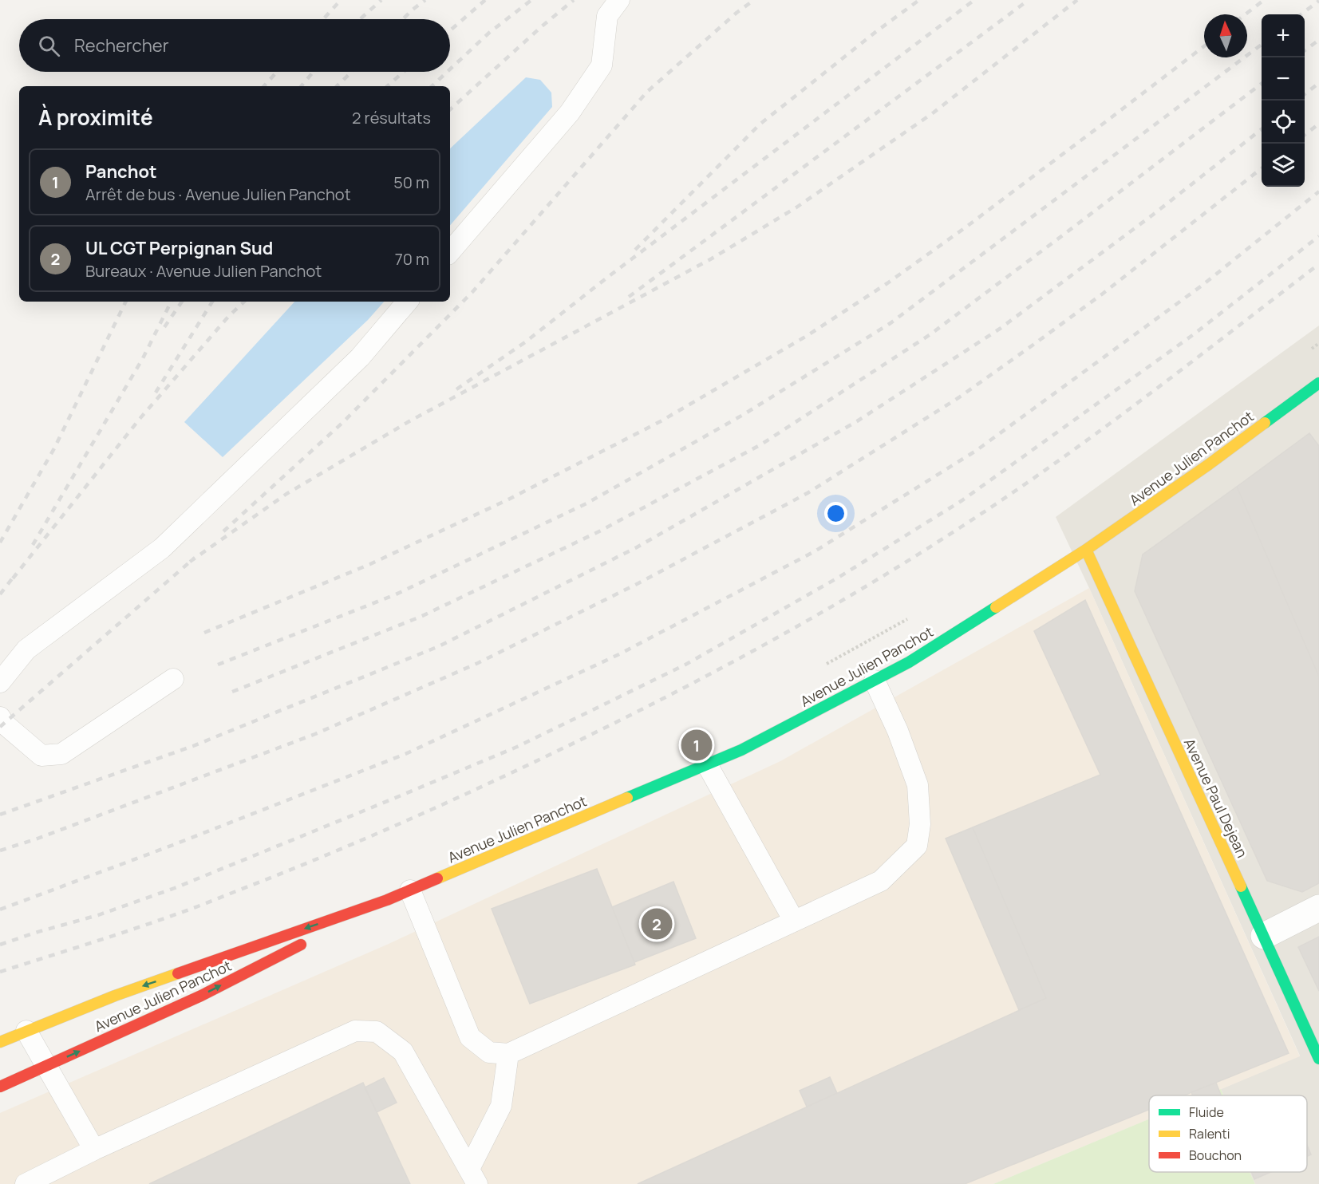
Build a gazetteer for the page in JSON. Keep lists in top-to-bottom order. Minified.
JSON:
{"streets":{"main road":["Avenue Julien Panchot","Avenue Paul Dejean"]},"crossings":[["Avenue Julien Panchot","Avenue Paul Dejean"]],"legend":["Fluide","Ralenti","Bouchon"],"north":"top","page":{"map_buttons":["+","−"],"search":"Rechercher","heading":["À proximité","2 résultats"],"list":[{"mark":"1","name":"Panchot","note":"Arrêt de bus · Avenue Julien Panchot","value":"50 m"},{"mark":"2","name":"UL CGT Perpignan Sud","note":"Bureaux · Avenue Julien Panchot","value":"70 m"}],"pins":["1","2"]}}
